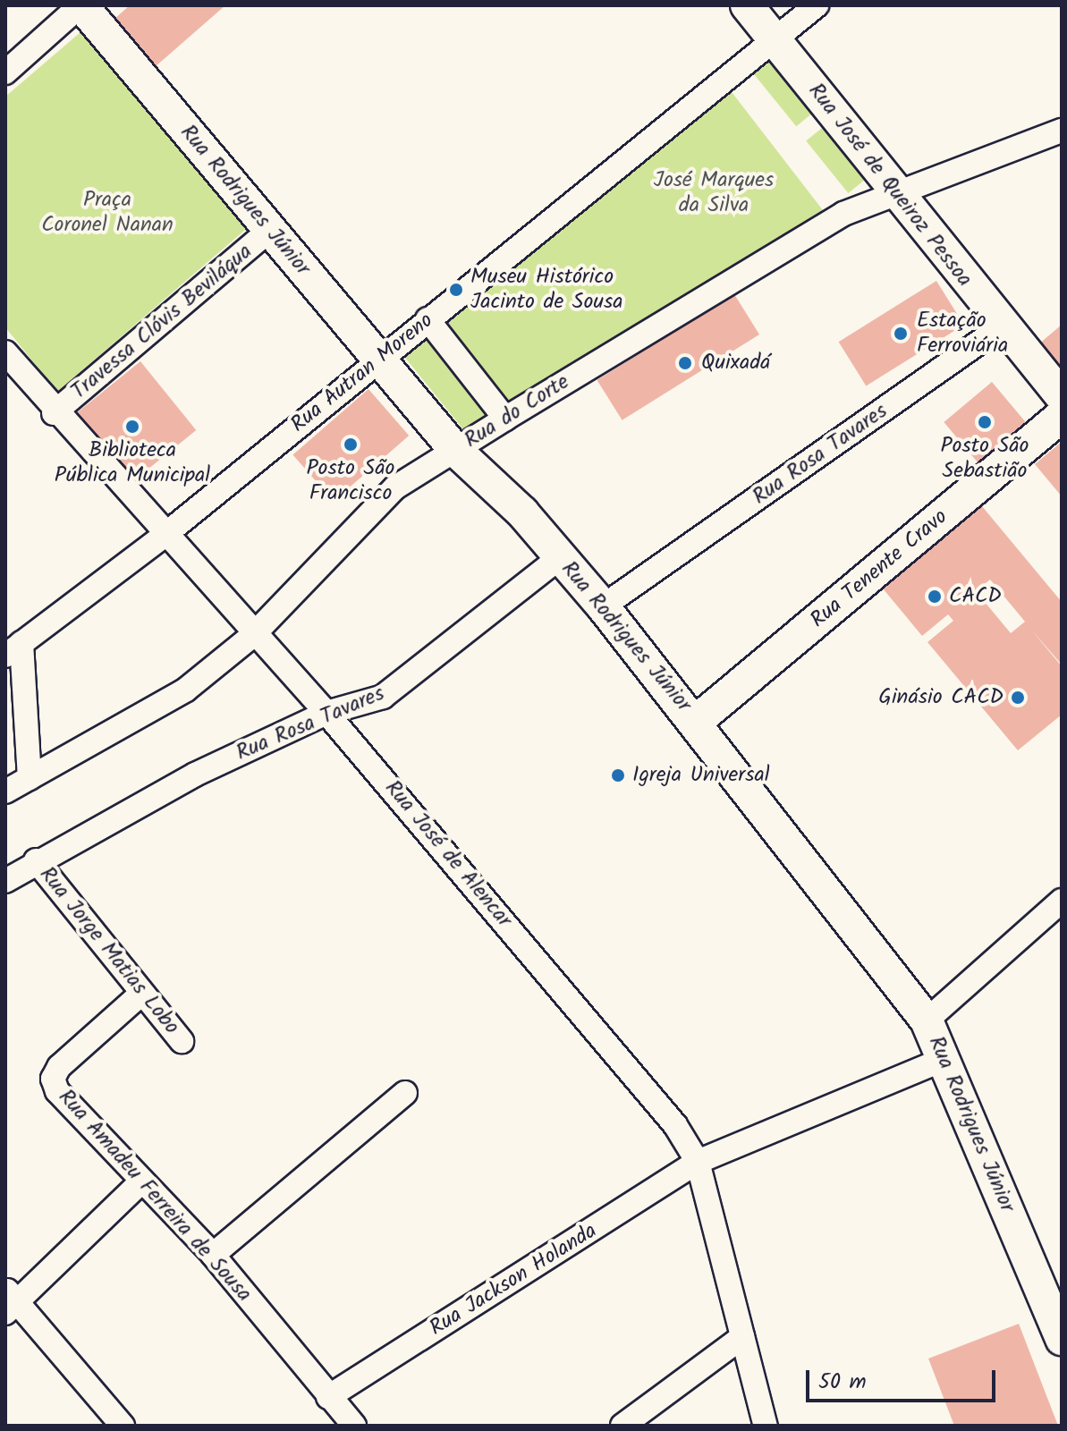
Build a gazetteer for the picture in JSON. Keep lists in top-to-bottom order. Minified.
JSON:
{"streets":{"main road":["Rua José de Queiroz Pessoa","Rua Rodrigues Júnior","Rua Tenente Cravo"],"street":["Travessa Clóvis Beviláqua","Rua Autran Moreno","Rua do Corte","Rua Rosa Tavares","Rua José de Alencar","Rua Jorge Matias Lobo","Rua Amadeu Ferreira de Sousa","Rua Jackson Holanda"]},"crossings":[["Rua José de Queiroz Pessoa","Rua Autran Moreno"],["Rua José de Queiroz Pessoa","Rua do Corte"],["Rua José de Queiroz Pessoa","Rua Rosa Tavares"],["Rua Rodrigues Júnior","Travessa Clóvis Beviláqua"],["Rua Rodrigues Júnior","Rua Autran Moreno"],["Rua Rodrigues Júnior","Rua do Corte"],["Rua Rodrigues Júnior","Rua Rosa Tavares"],["Rua Rodrigues Júnior","Rua Tenente Cravo"],["Rua Rodrigues Júnior","Rua Jackson Holanda"],["Travessa Clóvis Beviláqua","Rua José de Alencar"],["Rua Autran Moreno","Rua José de Alencar"],["Rua do Corte","Rua José de Alencar"],["Rua Rosa Tavares","Rua José de Alencar"],["Rua Rosa Tavares","Rua Jorge Matias Lobo"],["Rua José de Alencar","Rua Jackson Holanda"],["Rua Jorge Matias Lobo","Rua Amadeu Ferreira de Sousa"],["Rua Amadeu Ferreira de Sousa","Rua Jackson Holanda"]],"parks":["José Marques da Silva","Praça Coronel Nanan"],"places":["Museu Histórico Jacinto de Sousa","Estação Ferroviária","Quixadá","Posto São Sebastião","Biblioteca Pública Municipal","Posto São Francisco","CACD","Ginásio CACD","Igreja Universal"],"scale_bar":"50 m"}
